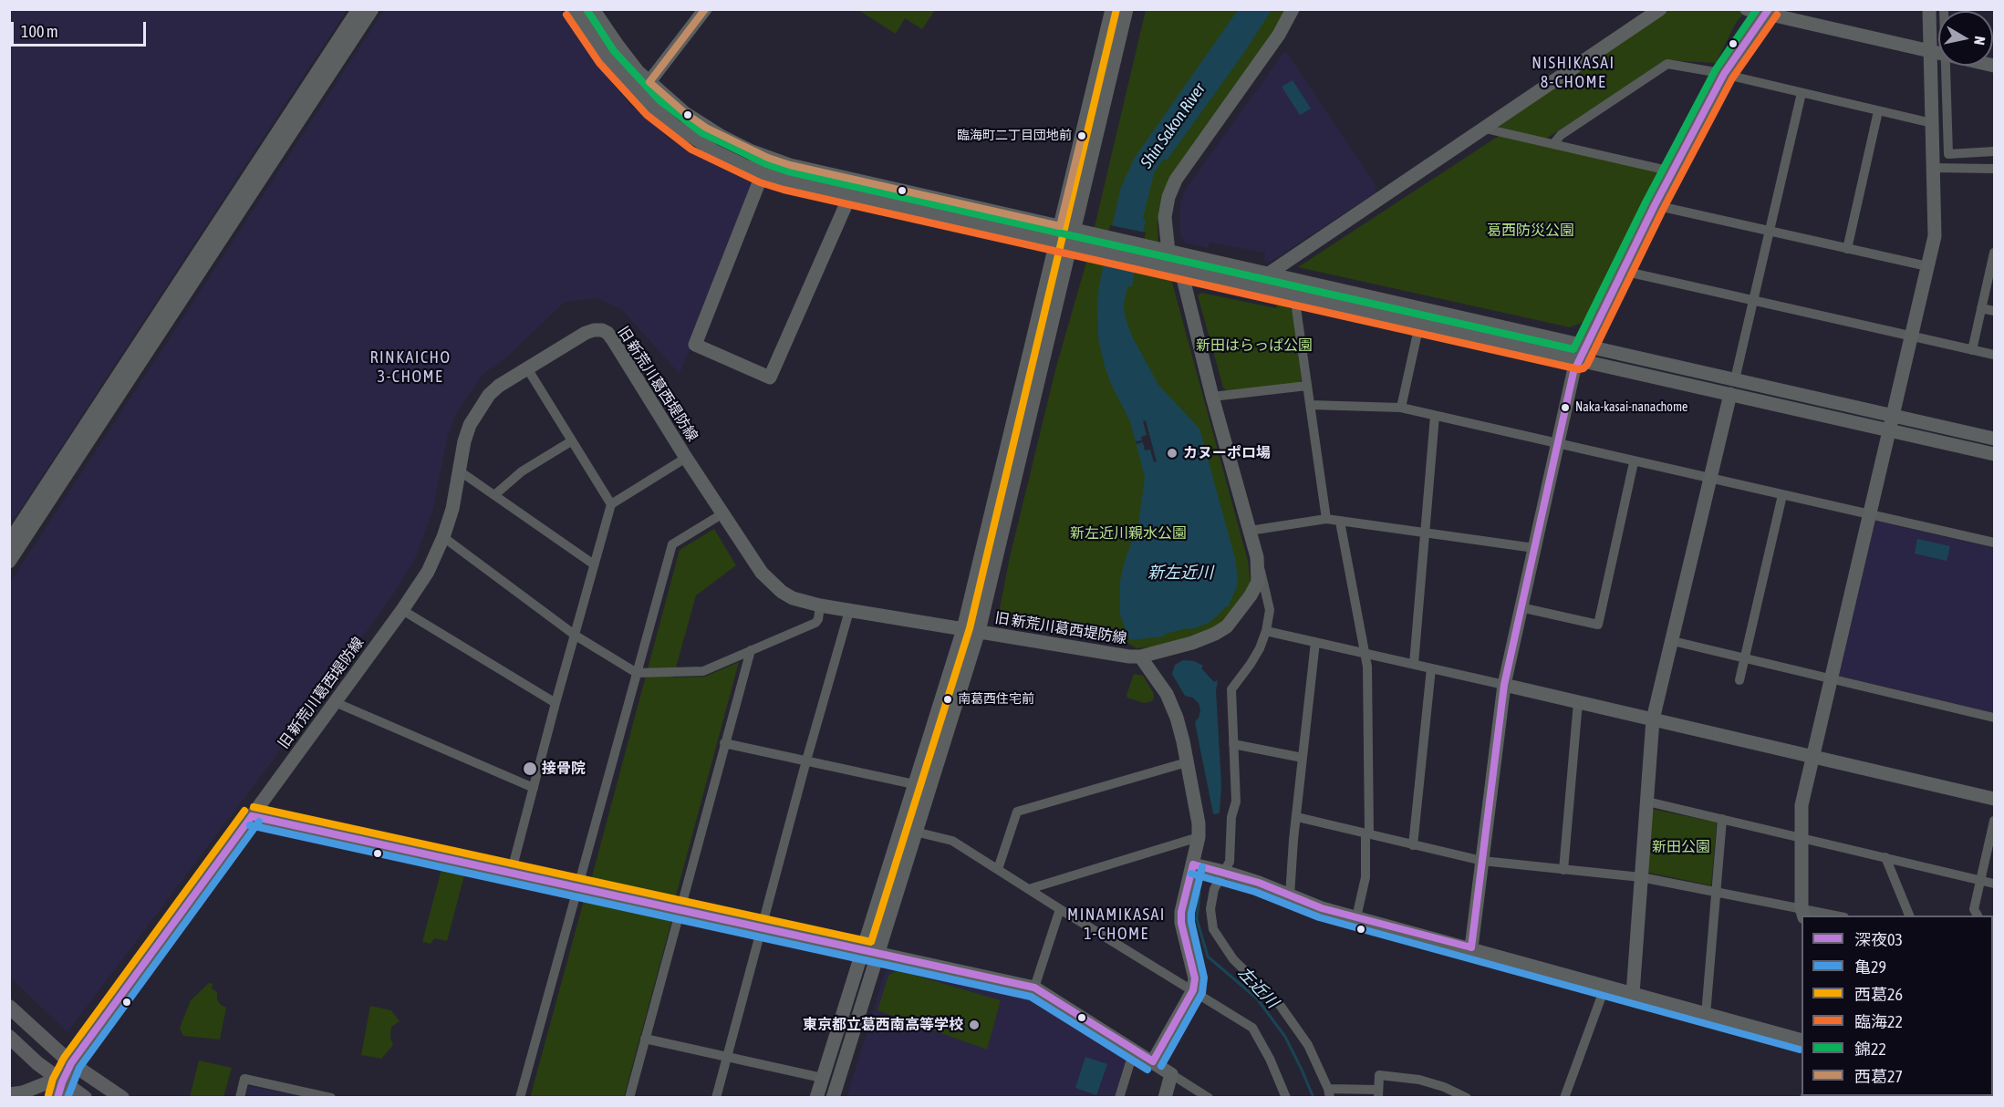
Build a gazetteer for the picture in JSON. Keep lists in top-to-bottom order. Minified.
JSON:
{"streets":{"street":["旧 新荒川葛西堤防線"]},"districts":["NISHIKASAI 8-CHOME","RINKAICHO 3-CHOME","MINAMIKASAI 1-CHOME"],"water":["Shin Sakon River","新左近川","左近川"],"parks":["葛西防災公園","新田はらっぱ公園","新左近川親水公園","新田公園"],"places":["臨海町二丁目団地前","Naka-kasai-nanachome","カヌーポロ場","南葛西住宅前","接骨院","東京都立葛西南高等学校"],"lines":["transit line 深夜03","transit line 西葛26","transit line 錦22","transit line 西葛27","transit line 臨海22","transit line 亀29"],"legend":["深夜03","亀29","西葛26","臨海22","錦22","西葛27"],"scale_bar":"100 m","north":"right"}
